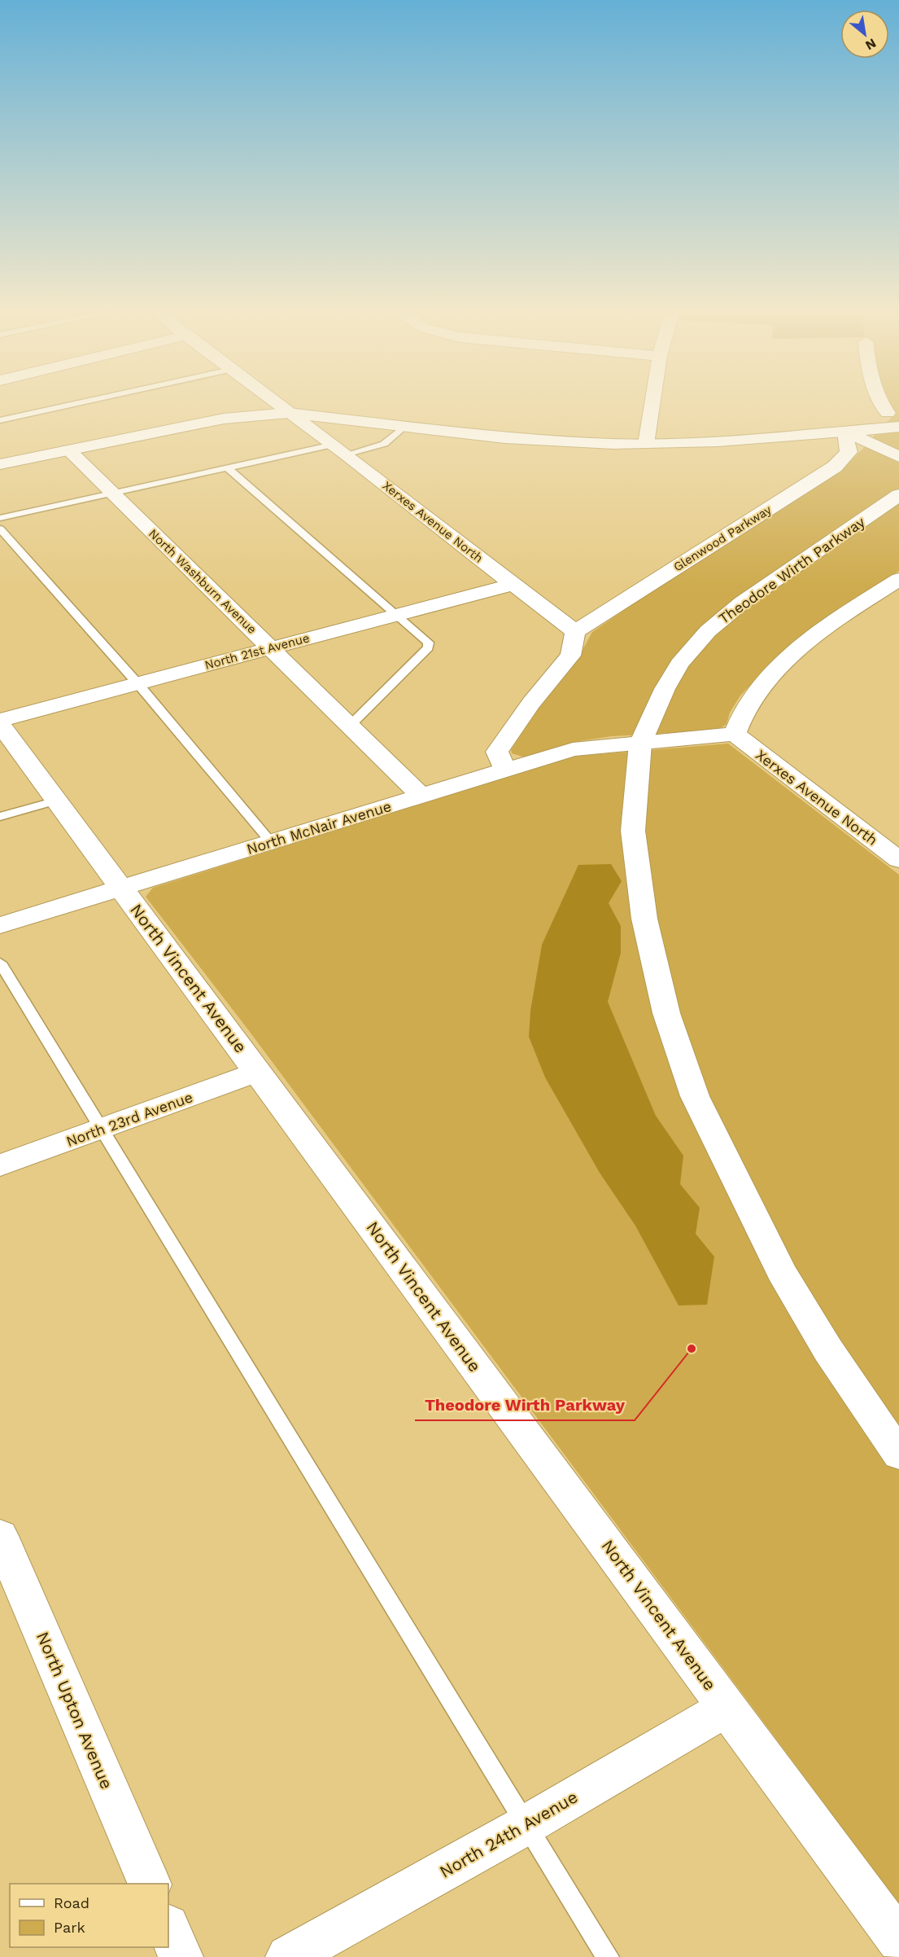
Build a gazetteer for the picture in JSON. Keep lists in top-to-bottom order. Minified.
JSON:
{"streets":{"street":["Xerxes Avenue North","Glenwood Parkway","Theodore Wirth Parkway","North Washburn Avenue","North 21st Avenue","North McNair Avenue","North Vincent Avenue","North 23rd Avenue","North Upton Avenue","North 24th Avenue"]},"crossings":[["Xerxes Avenue North","Glenwood Parkway"],["Xerxes Avenue North","North 21st Avenue"],["Theodore Wirth Parkway","North McNair Avenue"],["North Washburn Avenue","North 21st Avenue"],["North Washburn Avenue","North McNair Avenue"],["North McNair Avenue","North Vincent Avenue"],["North Vincent Avenue","North 23rd Avenue"],["North Vincent Avenue","North 24th Avenue"]],"places":["Theodore Wirth Parkway"],"legend":["Road","Park"],"north":"bottom right"}
